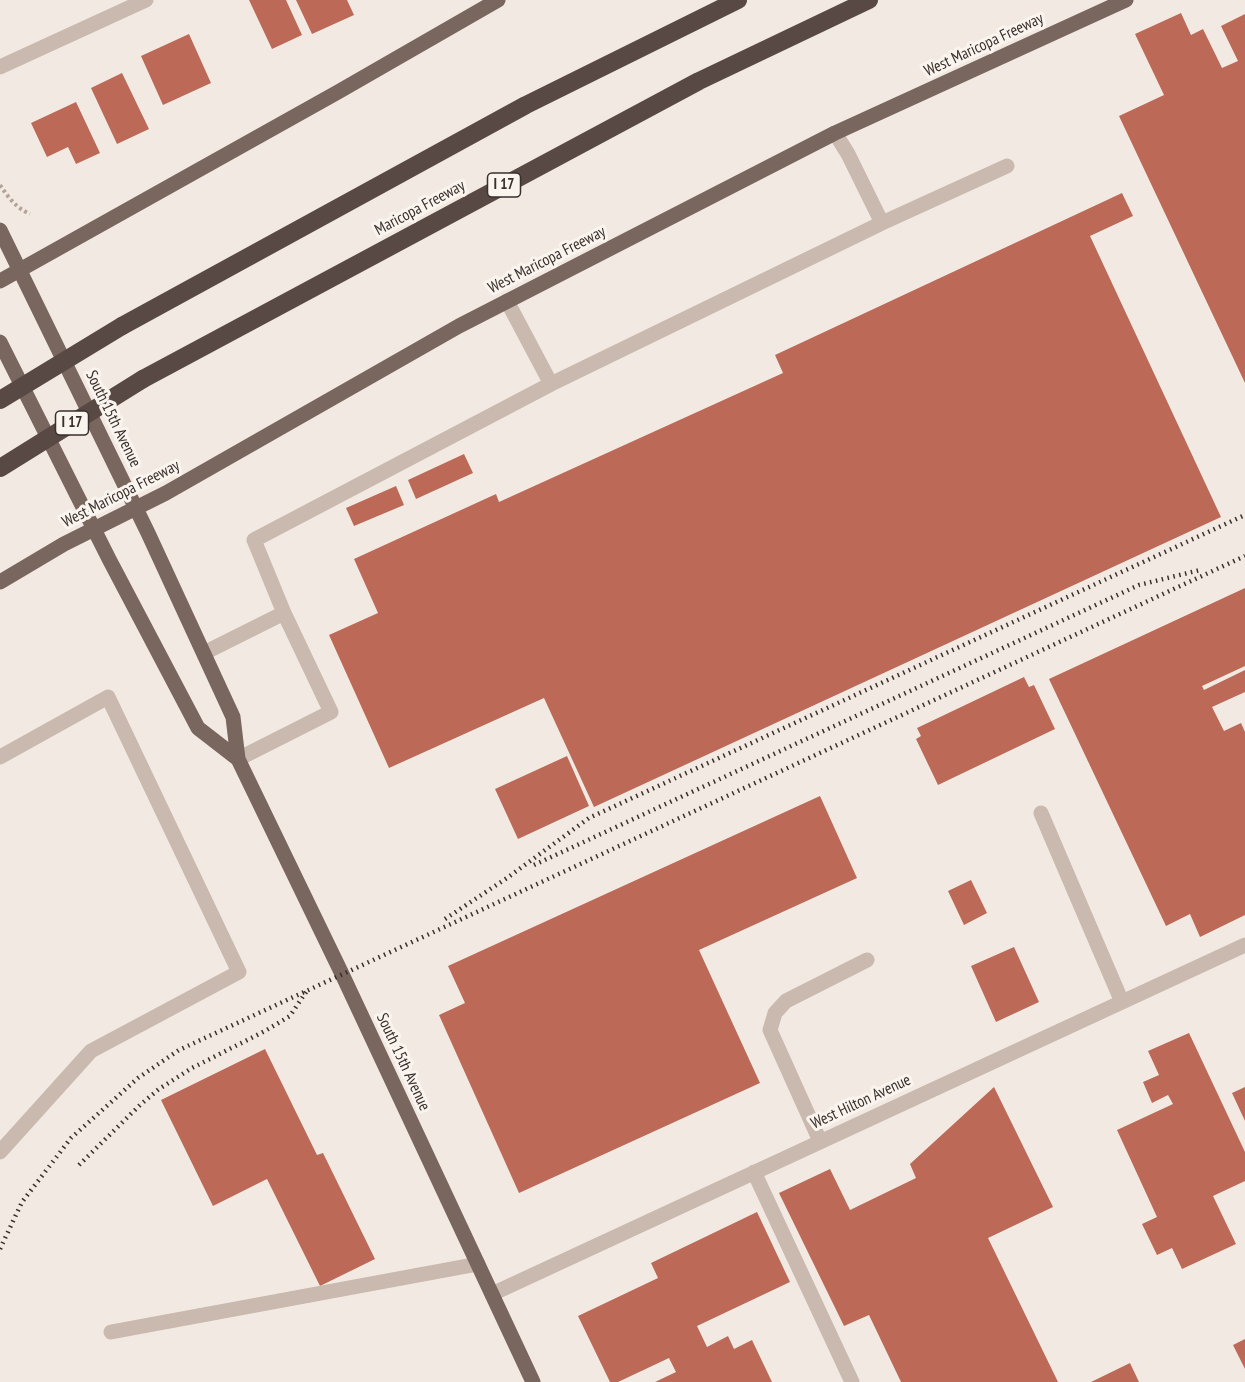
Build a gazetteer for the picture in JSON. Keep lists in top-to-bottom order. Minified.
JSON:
{"streets":{"highway":["I 17","Maricopa Freeway"],"main road":["West Maricopa Freeway","South 15th Avenue"],"street":["West Hilton Avenue"]},"crossings":[["West Maricopa Freeway","South 15th Avenue"],["South 15th Avenue","West Hilton Avenue"]]}
